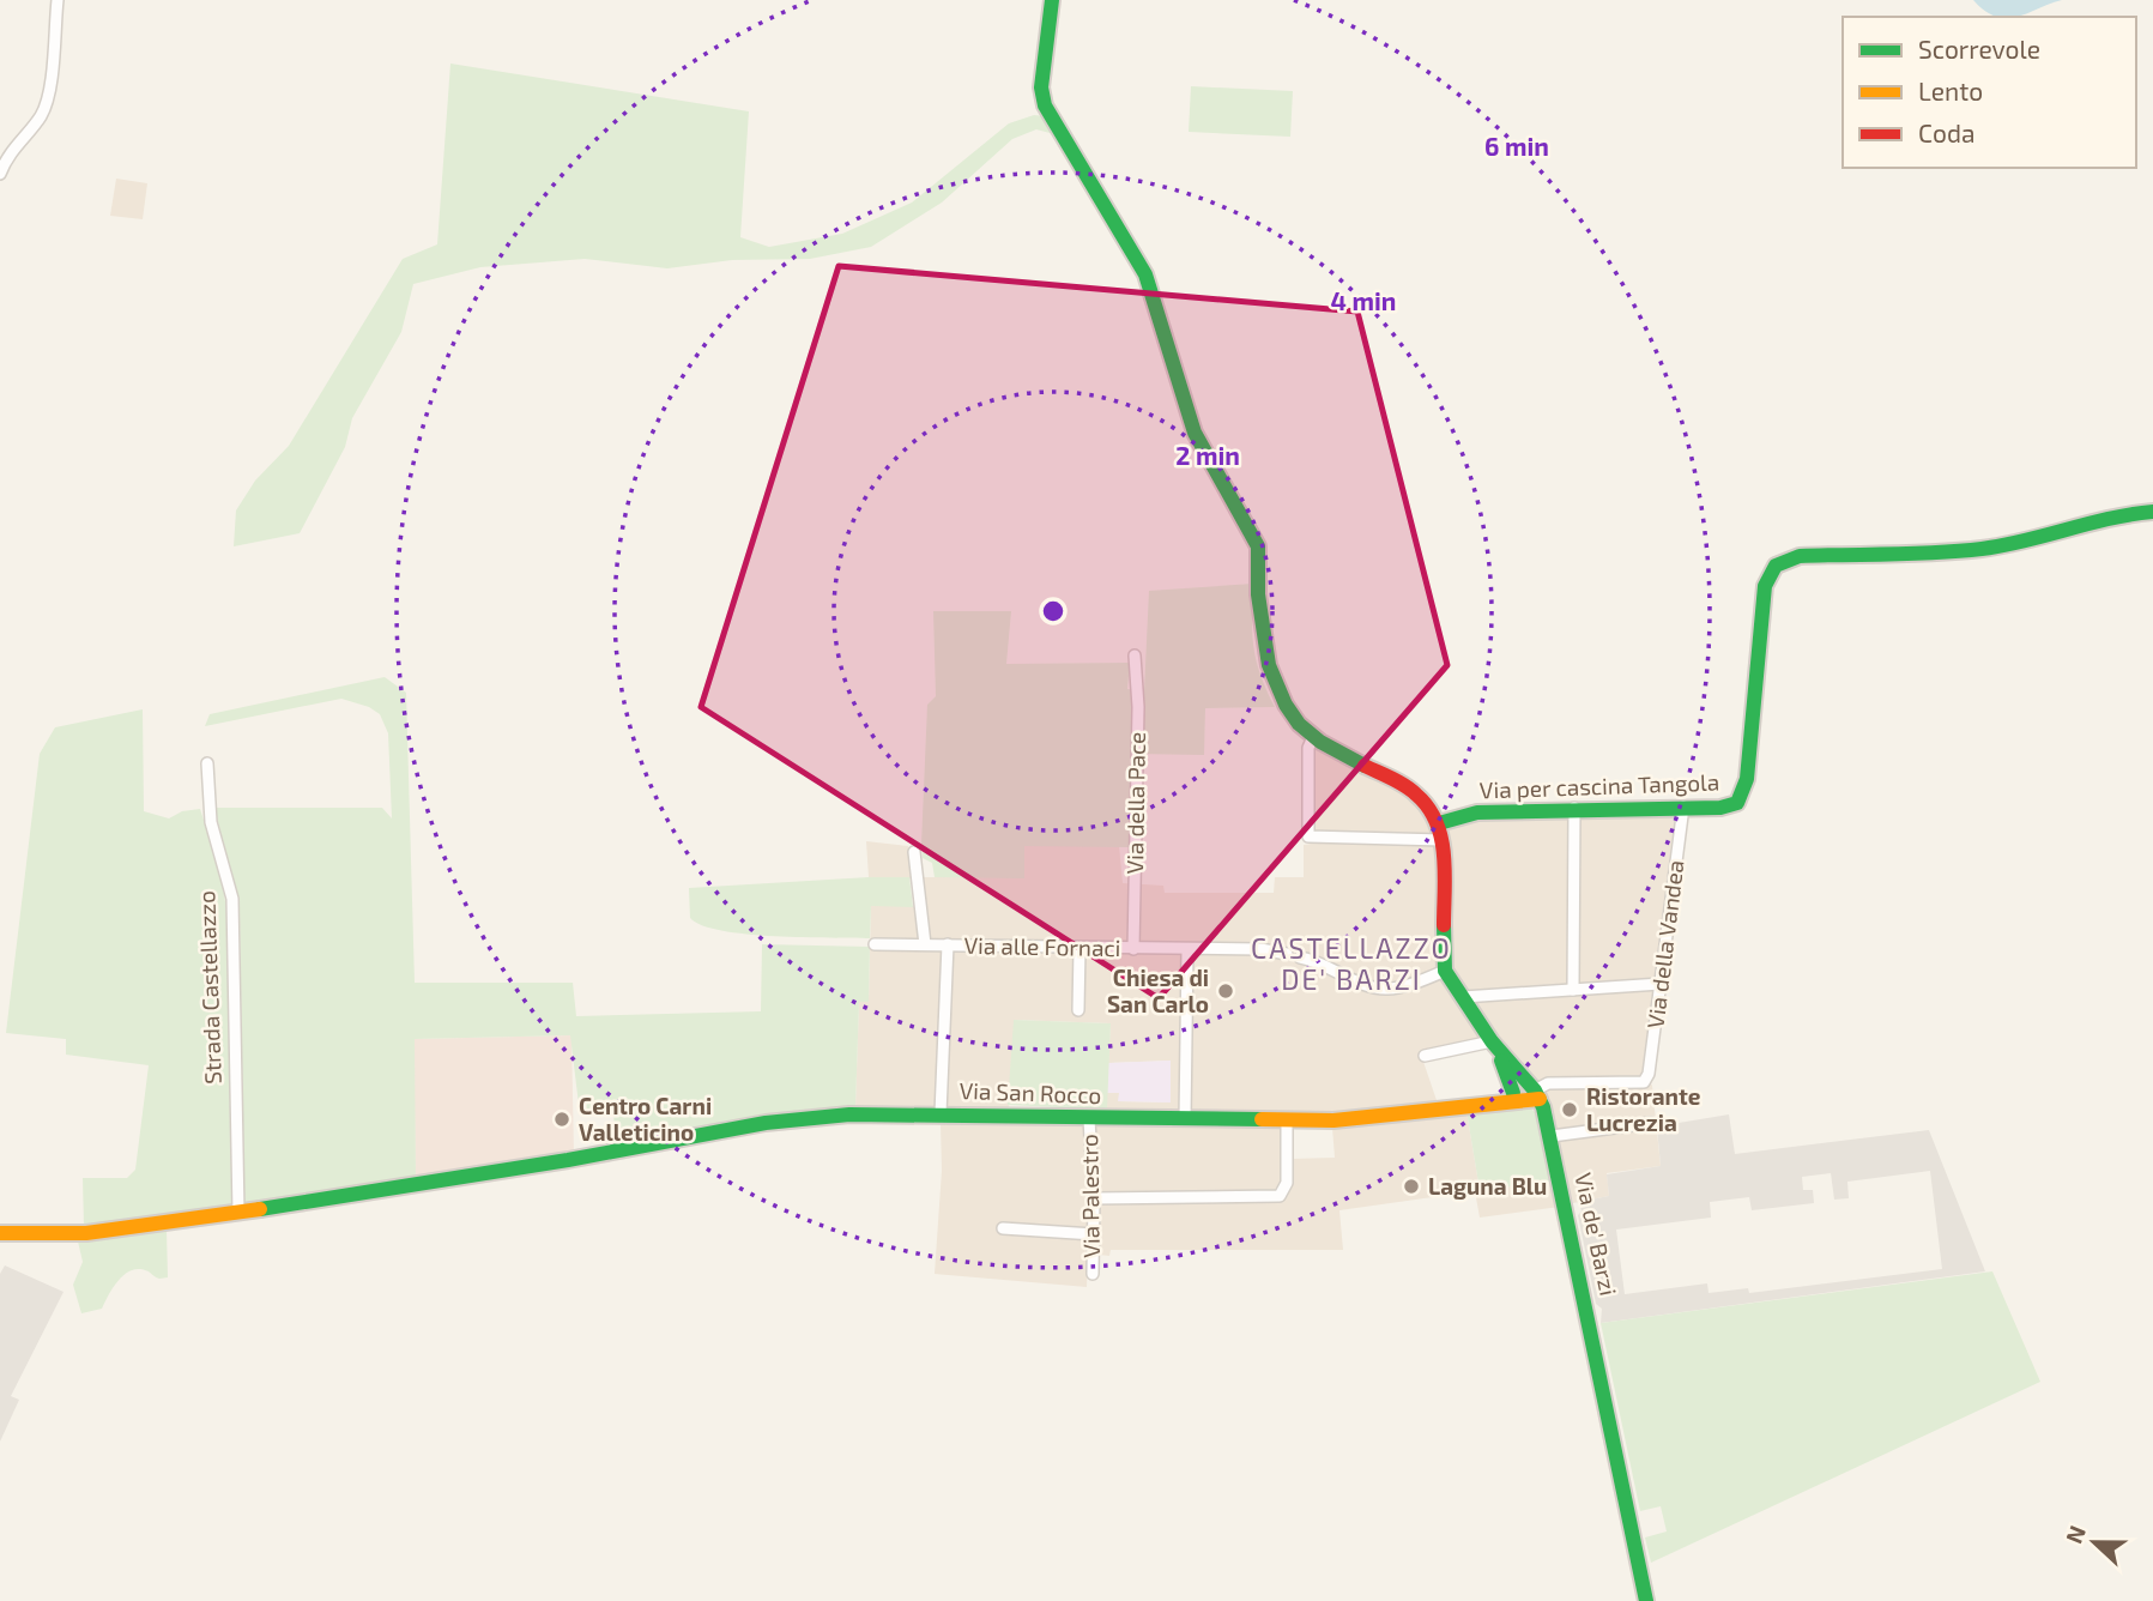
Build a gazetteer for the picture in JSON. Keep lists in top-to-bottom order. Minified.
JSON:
{"streets":{"street":["Via per cascina Tangola","Via della Pace","Via della Vandea","Via alle Fornaci","Strada Castellazzo","Via San Rocco","Via Palestro","Via de' Barzi"]},"crossings":[["Via per cascina Tangola","Via della Vandea"],["Via della Pace","Via alle Fornaci"],["Via della Vandea","Via San Rocco"],["Via della Vandea","Via de' Barzi"],["Via alle Fornaci","Via San Rocco"],["Strada Castellazzo","Via San Rocco"],["Via San Rocco","Via Palestro"],["Via San Rocco","Via de' Barzi"]],"districts":["CASTELLAZZO DE' BARZI"],"places":["Chiesa di San Carlo","Ristorante Lucrezia","Centro Carni Valleticino","Laguna Blu"],"legend":["Scorrevole","Lento","Coda"],"north":"left","rings":["6 min","4 min","2 min"]}
